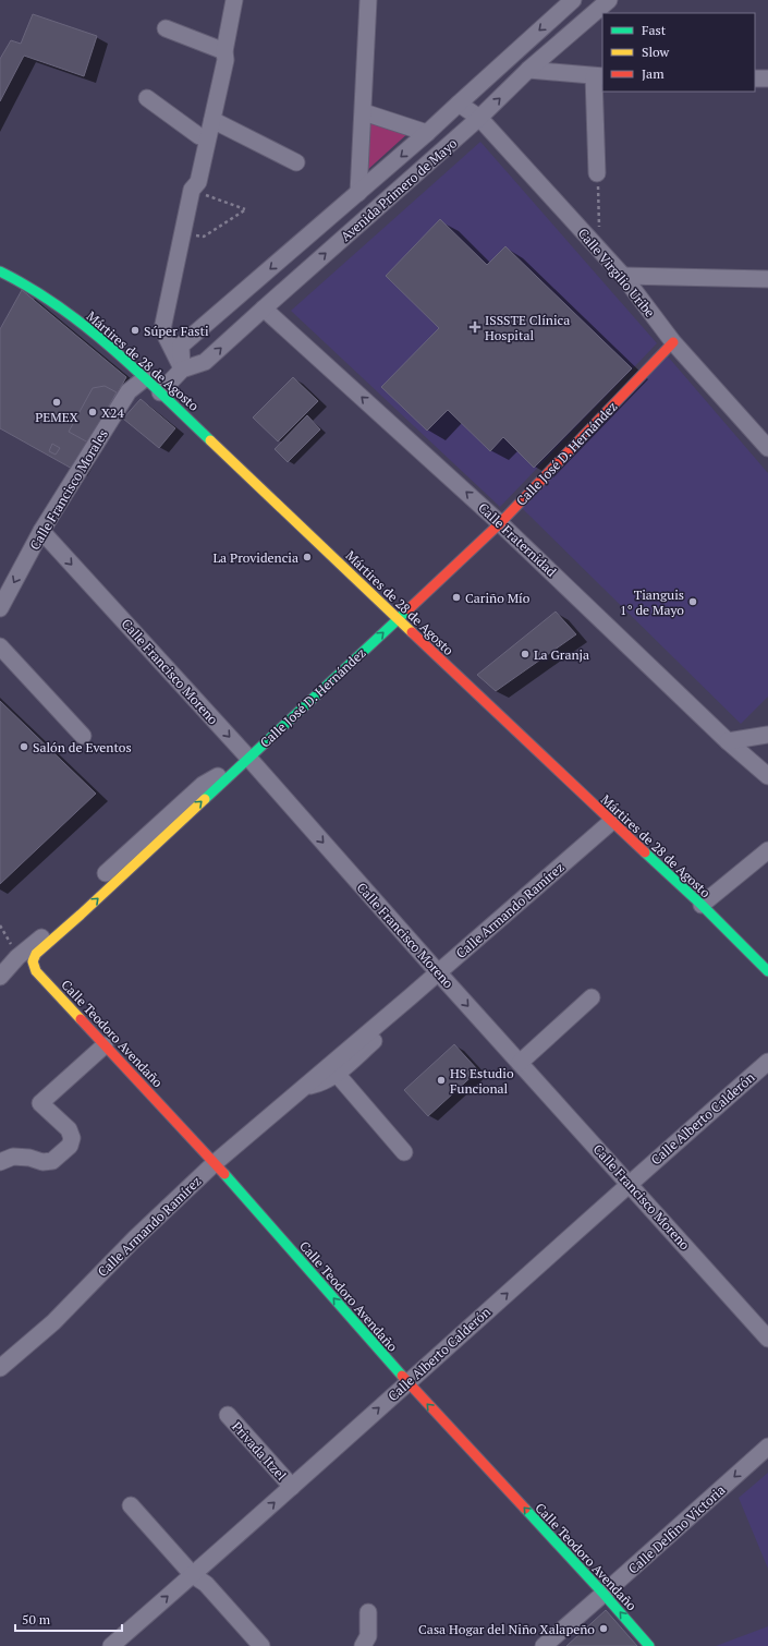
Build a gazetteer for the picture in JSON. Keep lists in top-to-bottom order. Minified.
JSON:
{"streets":{"street":["Avenida Primero de Mayo","Calle Virgilio Uribe","Mártires de 28 de Agosto","Calle José D. Hernández","Calle Francisco Morales","Calle Fraternidad","Calle Francisco Moreno","Calle Armando Ramírez","Calle Teodoro Avendaño","Calle Alberto Calderón","Privada Itzel","Calle Delfino Victoria"]},"crossings":[["Avenida Primero de Mayo","Calle Virgilio Uribe"],["Avenida Primero de Mayo","Mártires de 28 de Agosto"],["Avenida Primero de Mayo","Calle Fraternidad"],["Calle Virgilio Uribe","Calle José D. Hernández"],["Mártires de 28 de Agosto","Calle José D. Hernández"],["Mártires de 28 de Agosto","Calle Francisco Morales"],["Mártires de 28 de Agosto","Calle Armando Ramírez"],["Calle José D. Hernández","Calle Fraternidad"],["Calle José D. Hernández","Calle Francisco Moreno"],["Calle José D. Hernández","Calle Teodoro Avendaño"],["Calle Francisco Morales","Calle Francisco Moreno"],["Calle Francisco Moreno","Calle Armando Ramírez"],["Calle Francisco Moreno","Calle Alberto Calderón"],["Calle Armando Ramírez","Calle Teodoro Avendaño"],["Calle Teodoro Avendaño","Calle Alberto Calderón"],["Calle Teodoro Avendaño","Calle Delfino Victoria"],["Calle Alberto Calderón","Privada Itzel"]],"one_way":["Calle Fraternidad","Calle Teodoro Avendaño","Calle Alberto Calderón","Calle Delfino Victoria"],"places":{"health":["ISSSTE Clínica Hospital"],"other":["Súper Fasti","PEMEX","X24","La Providencia","Cariño Mío","Tianguis 1° de Mayo","La Granja","Salón de Eventos","HS Estudio Funcional","Casa Hogar del Niño Xalapeño"]},"legend":["Fast","Slow","Jam"],"scale_bar":"50 m"}
